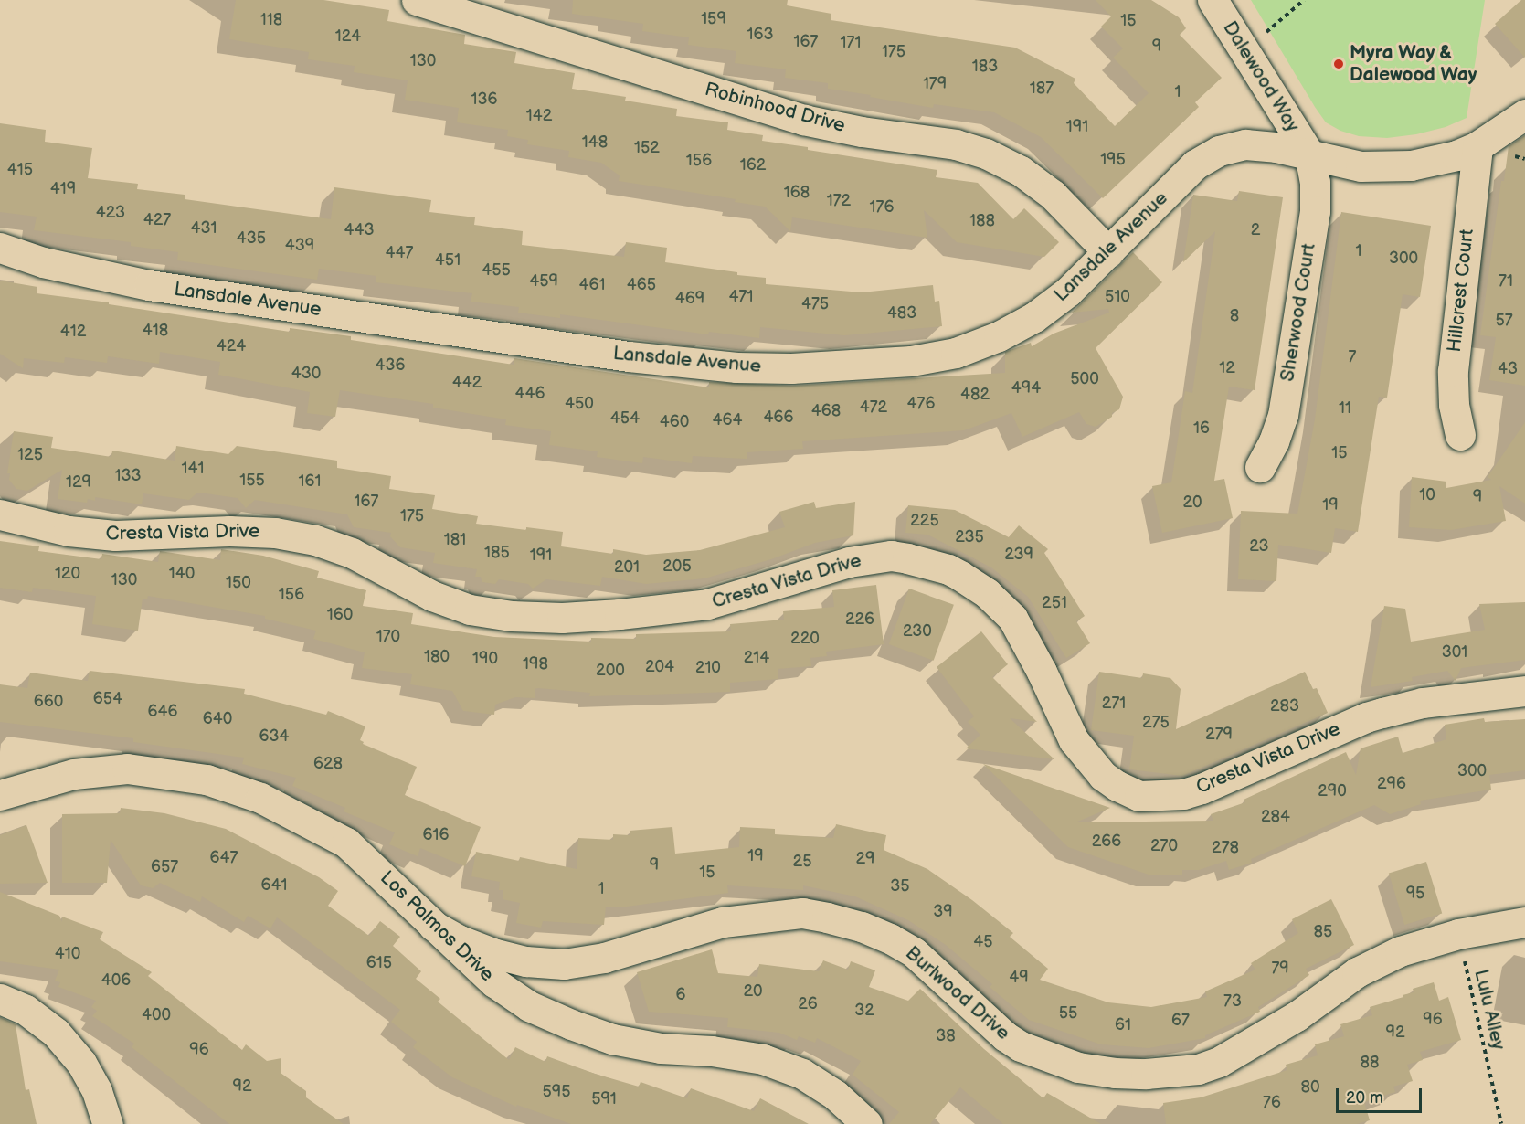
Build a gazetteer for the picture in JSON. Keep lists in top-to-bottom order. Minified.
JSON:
{"streets":{"street":["Dalewood Way","Robinhood Drive","Lansdale Avenue","Hillcrest Court","Sherwood Court","Cresta Vista Drive","Los Palmos Drive","Burlwood Drive"],"path":["Lulu Alley"]},"crossings":[["Dalewood Way","Lansdale Avenue"],["Dalewood Way","Sherwood Court"],["Robinhood Drive","Lansdale Avenue"],["Lansdale Avenue","Hillcrest Court"],["Lansdale Avenue","Sherwood Court"],["Los Palmos Drive","Burlwood Drive"],["Burlwood Drive","Lulu Alley"]],"places":["Myra Way & Dalewood Way"],"house_numbers":["159","118","15","163","124","167","171","9","175","130","183","179","187","1","136","142","191","148","152","195","156","162","415","419","168","172","176","423","427","188","431","443","2","435","439","1","447","300","451","455","459","71","461","465","471","510","469","475","483","8","57","418","412","424","7","436","12","43","430","500","442","494","446","482","450","476","472","11","468","466","454","464","460","16","15","125","141","133","155","161","129","10","9","167","20","19","175","225","235","181","23","185","239","191","205","201","120","140","130","150","156","251","160","226","230","170","220","301","180","214","190","198","204","210","200","654","660","271","283","646","640","275","279","634","628","300","296","290","284","616","266","270","278","19","647","29","25","9","657","15","641","35","1","95","39","85","45","410","615","79","49","406","20","6","73","26","32","55","400","96","67","61","92","38","96","88","92","80","595","591","76"],"scale_bar":"20 m"}
